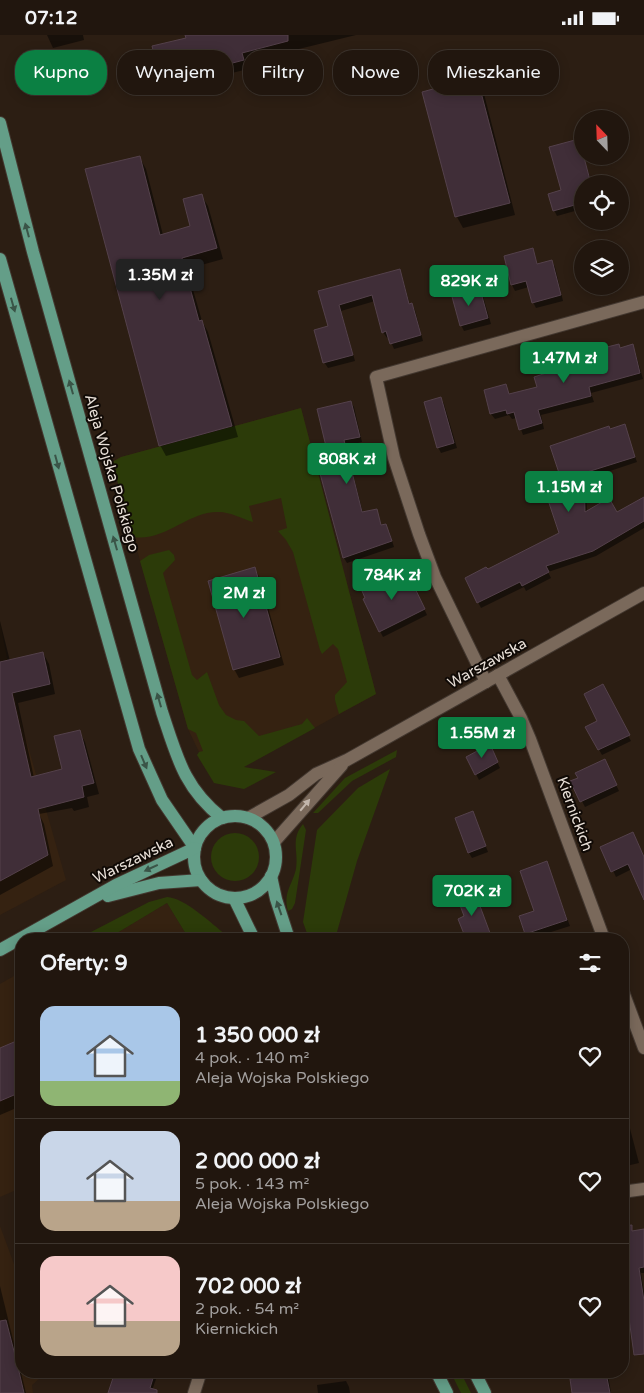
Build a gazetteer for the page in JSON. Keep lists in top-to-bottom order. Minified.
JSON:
{"streets":{"main road":["Aleja Wojska Polskiego","Warszawska"],"street":["Kiernickich"]},"crossings":[["Aleja Wojska Polskiego","Warszawska"],["Warszawska","Kiernickich"]],"north":"top left","page":{"status":"07:12","chip":["Kupno","Wynajem","Filtry","Nowe","Mieszkanie"],"price":["1.35M zł","829K zł","1.47M zł","808K zł","1.15M zł","784K zł","2M zł","1.55M zł","702K zł"],"heading":"Oferty: 9","list":[{"name":"1 350 000 zł","note":"4 pok. · 140 m² · Aleja Wojska Polskiego"},{"name":"2 000 000 zł","note":"5 pok. · 143 m² · Aleja Wojska Polskiego"},{"name":"702 000 zł","note":"2 pok. · 54 m² · Kiernickich"}]}}
